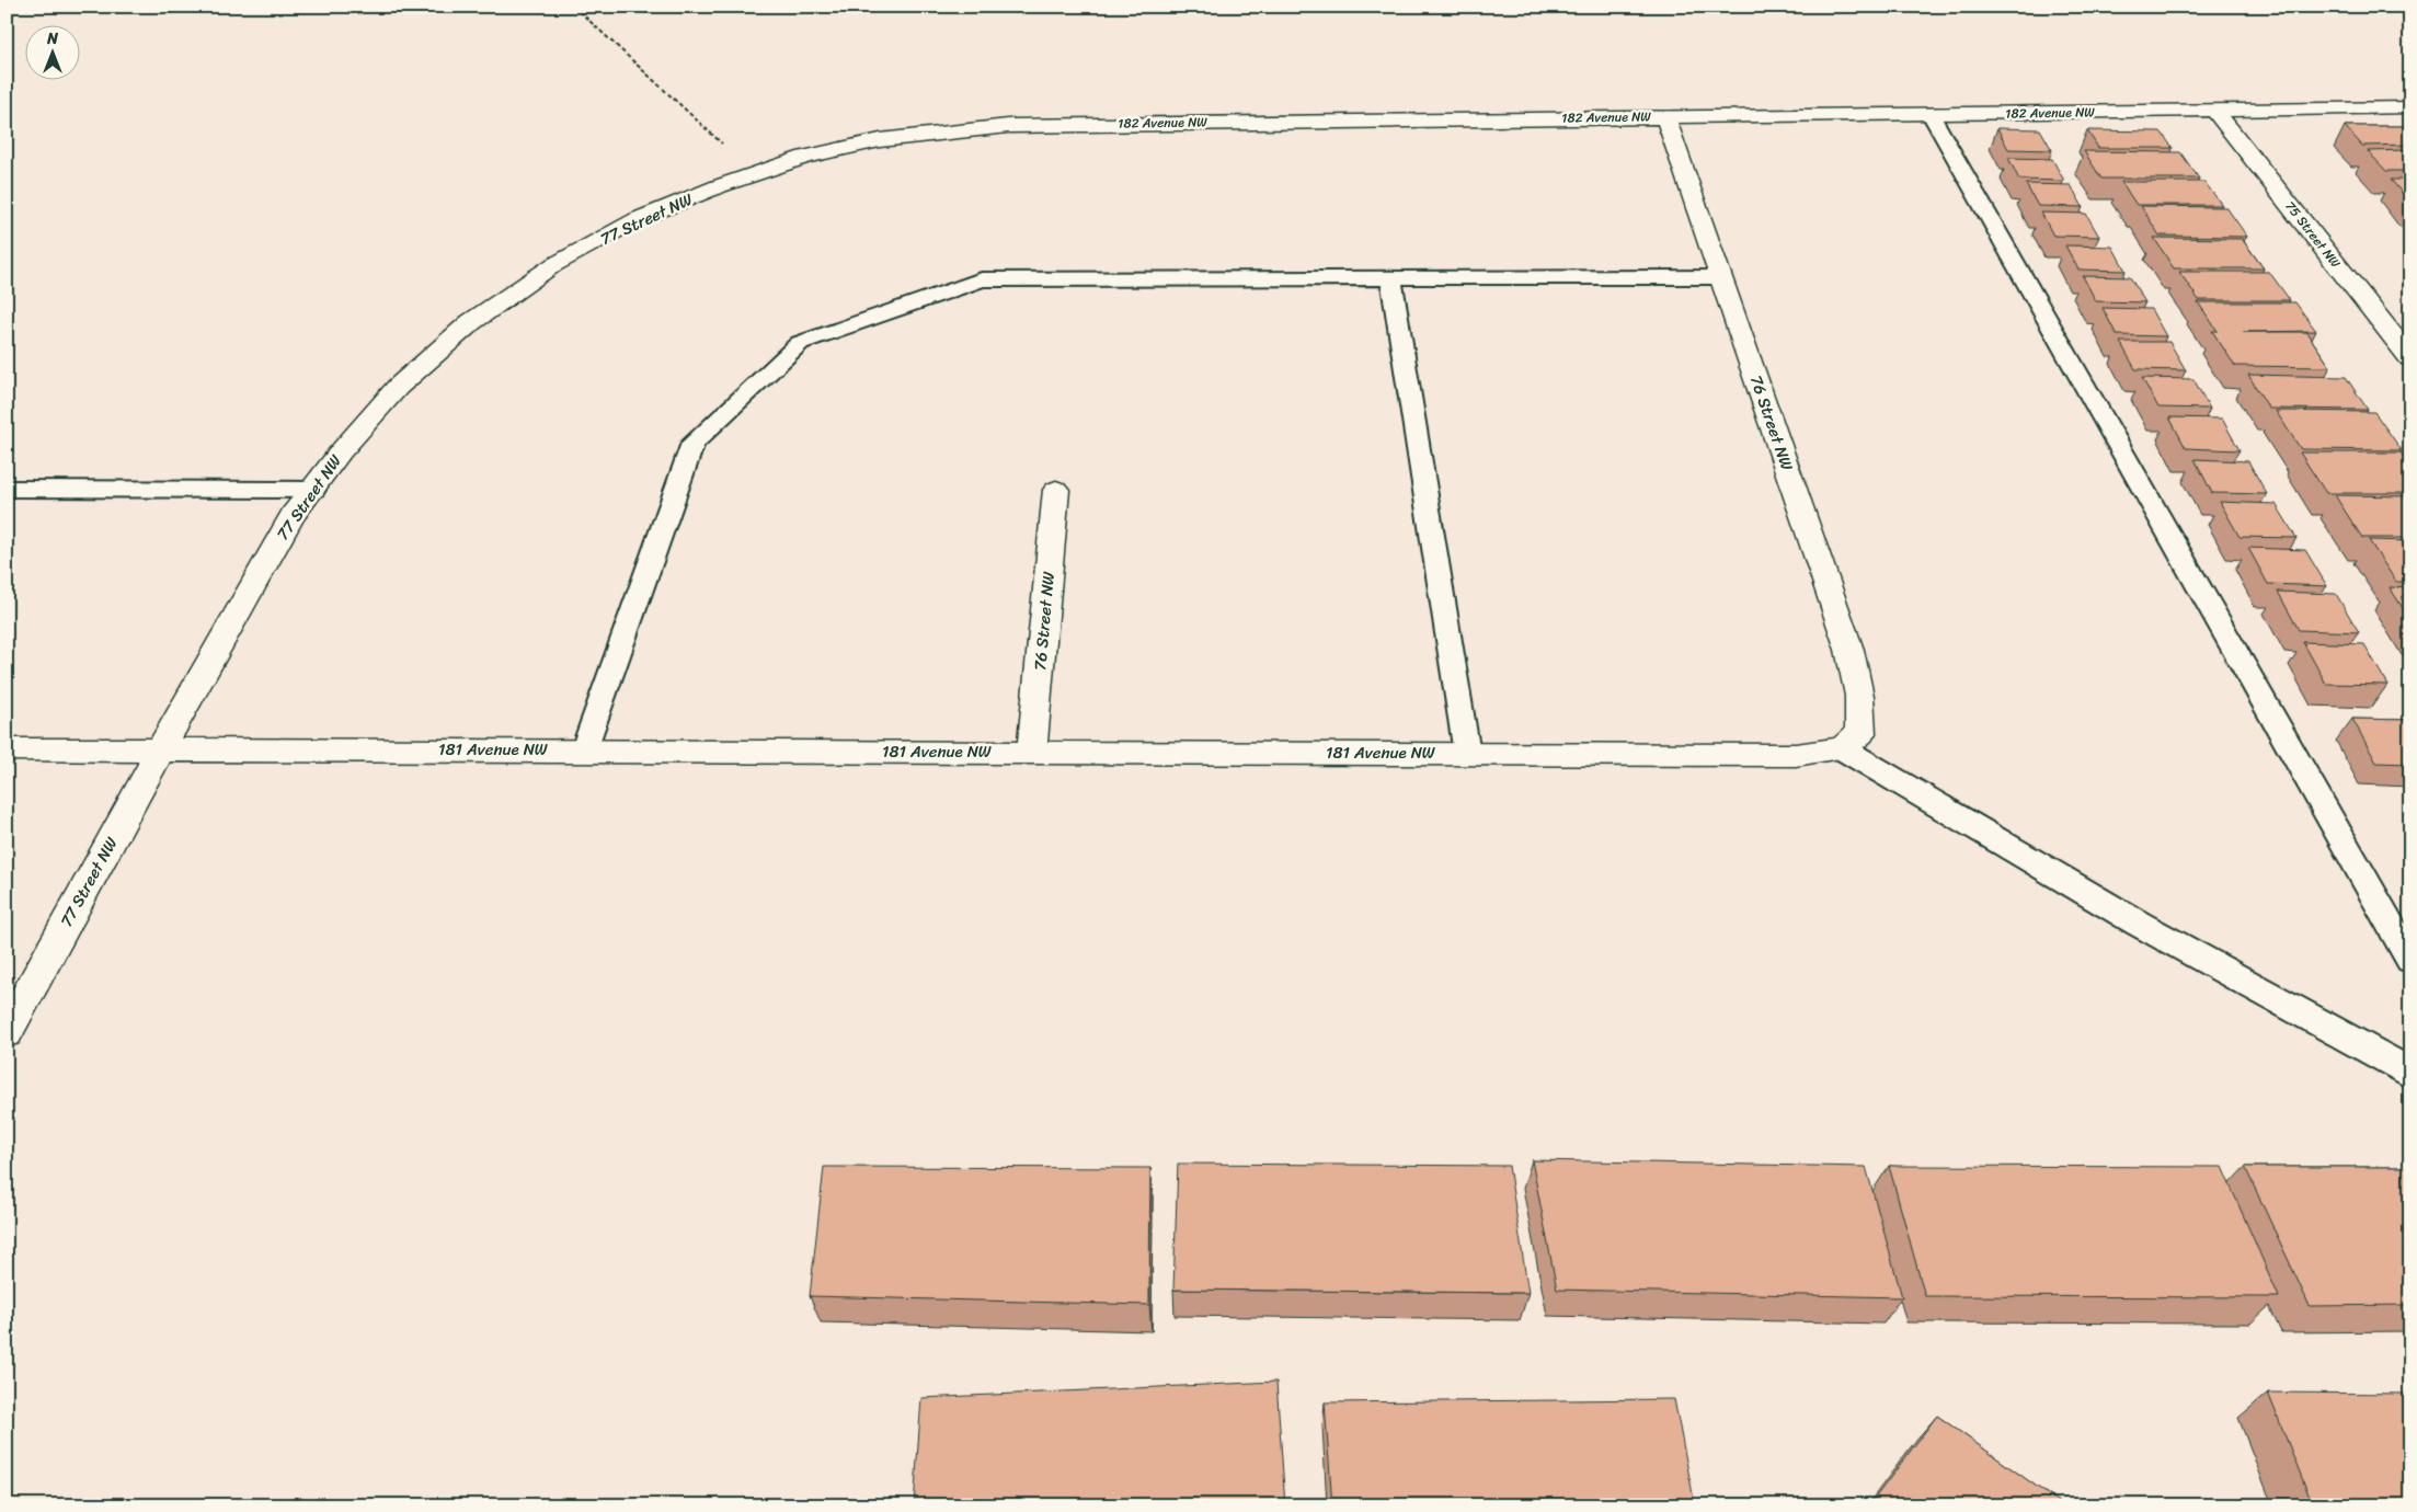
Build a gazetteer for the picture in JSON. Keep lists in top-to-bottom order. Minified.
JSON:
{"streets":{"street":["182 Avenue NW","77 Street NW","75 Street NW","76 Street NW","181 Avenue NW"]},"crossings":[["182 Avenue NW","77 Street NW"],["182 Avenue NW","75 Street NW"],["182 Avenue NW","76 Street NW"],["77 Street NW","181 Avenue NW"],["76 Street NW","181 Avenue NW"]],"north":"top"}
